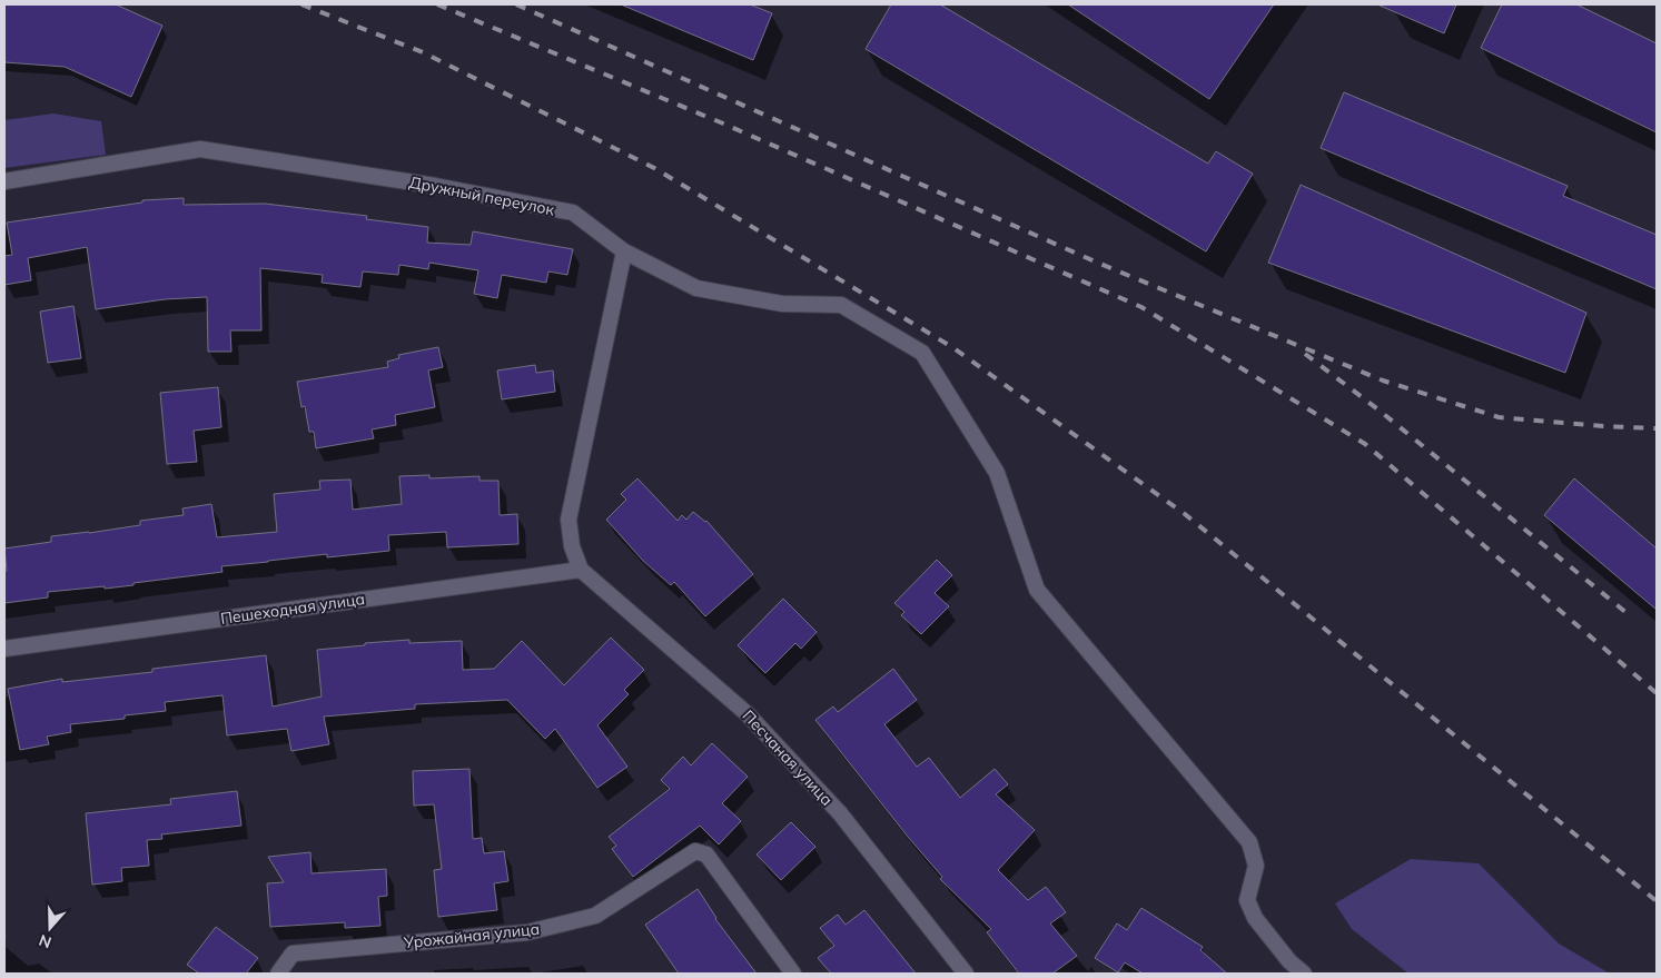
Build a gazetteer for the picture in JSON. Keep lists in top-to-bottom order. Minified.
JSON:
{"streets":{"street":["Дружный переулок","Пешеходная улица","Песчаная улица","Урожайная улица"]},"crossings":[["Пешеходная улица","Песчаная улица"]],"north":"bottom"}
